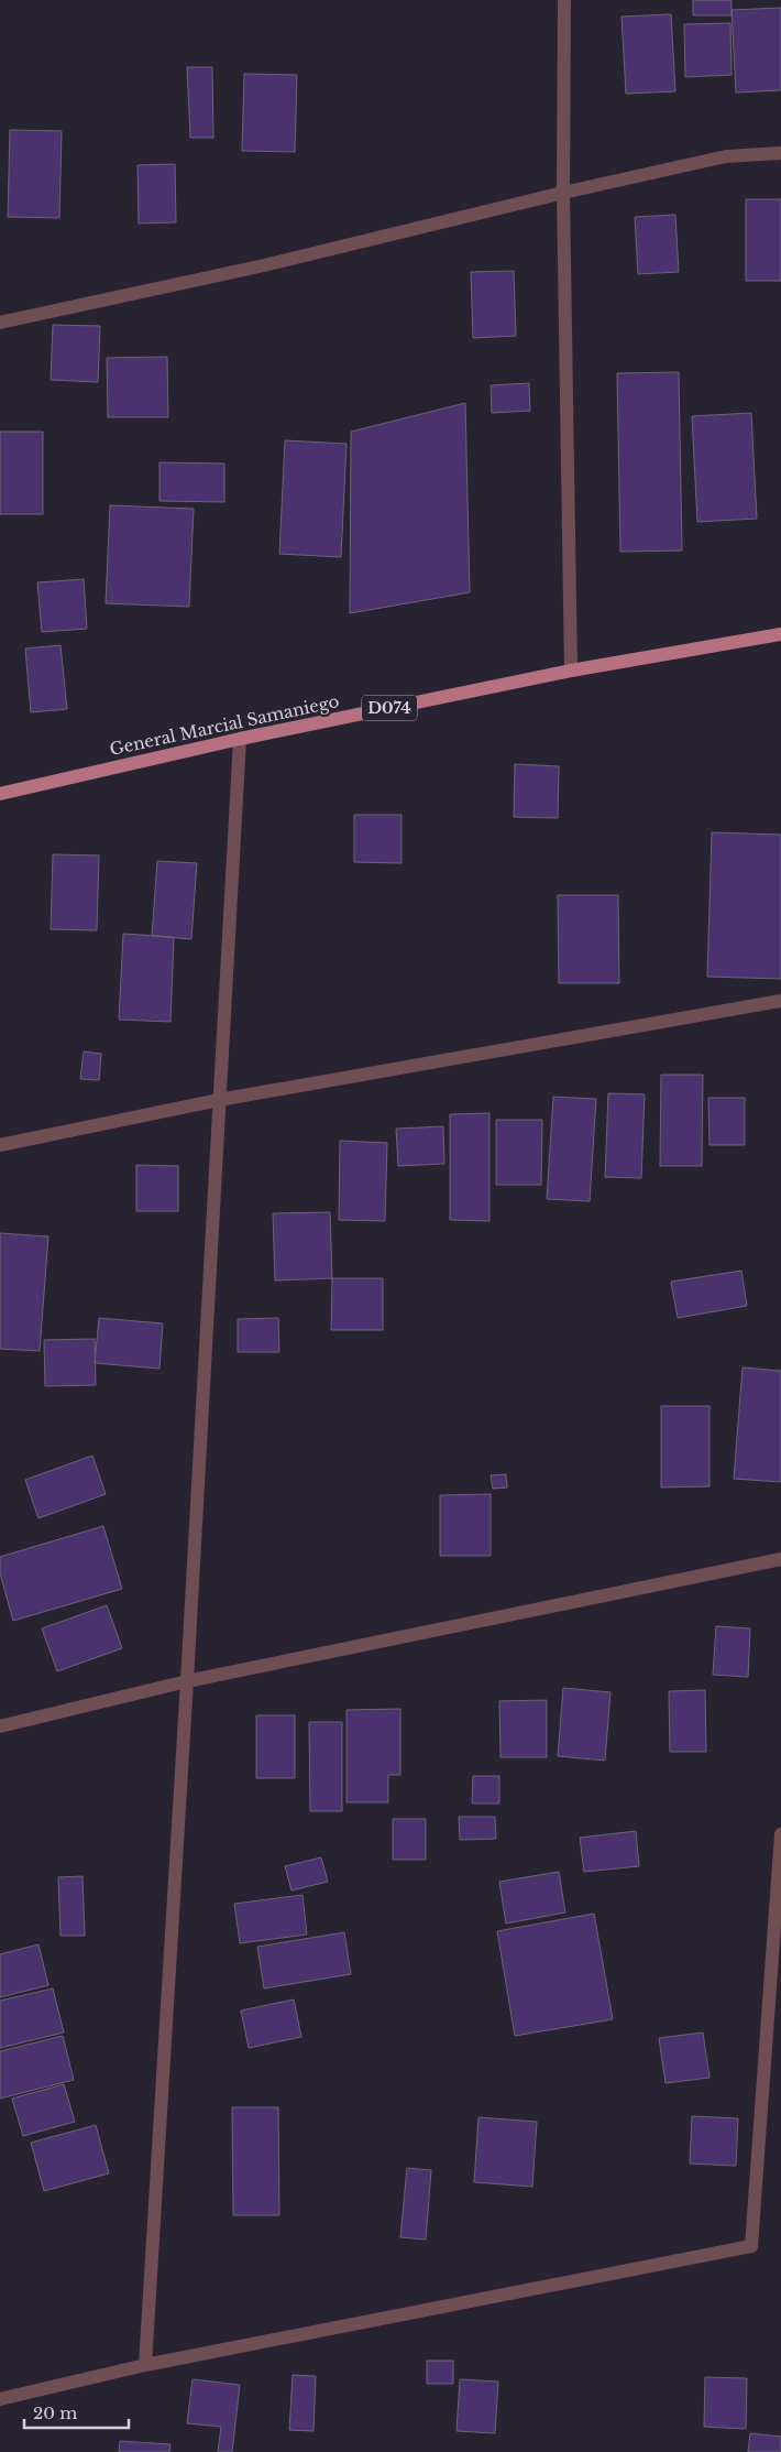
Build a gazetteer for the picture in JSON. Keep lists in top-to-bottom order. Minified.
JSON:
{"streets":{"main road":["D074","General Marcial Samaniego"]},"scale_bar":"20 m"}
